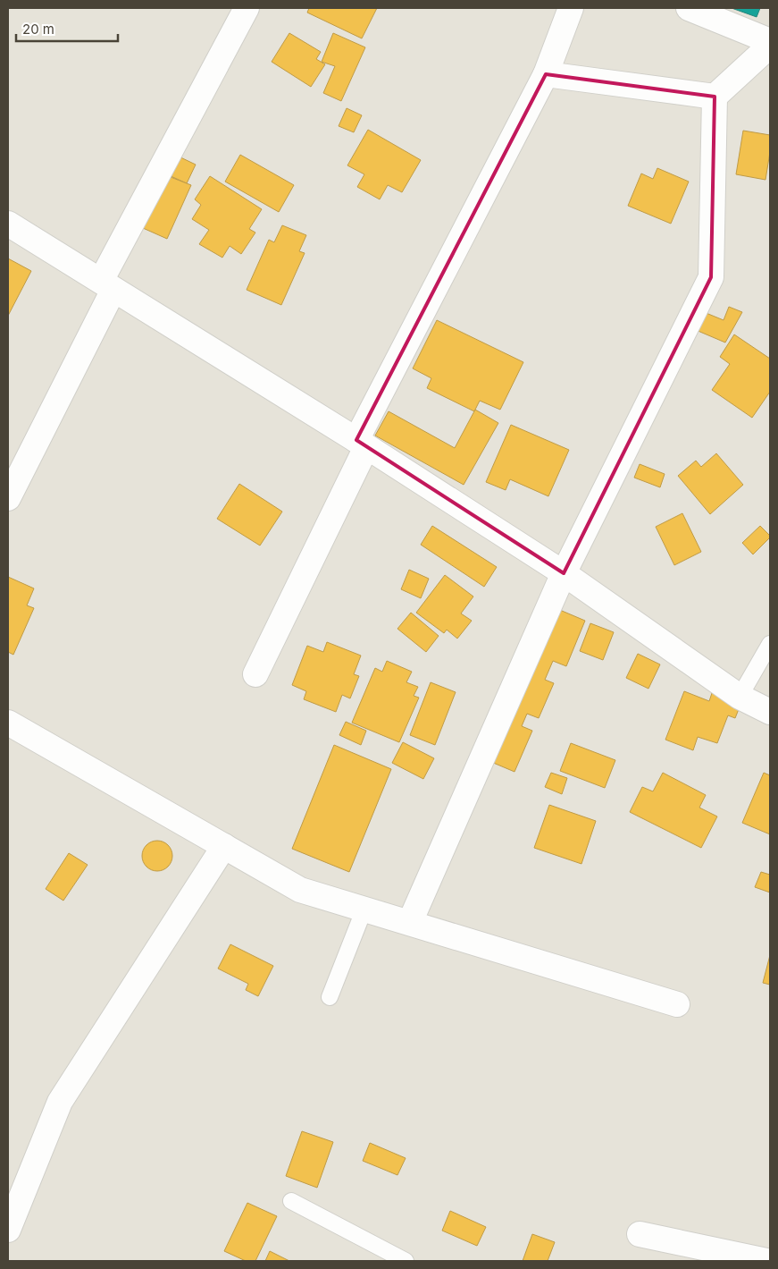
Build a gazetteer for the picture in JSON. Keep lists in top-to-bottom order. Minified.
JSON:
{"scale_bar":"20 m"}
